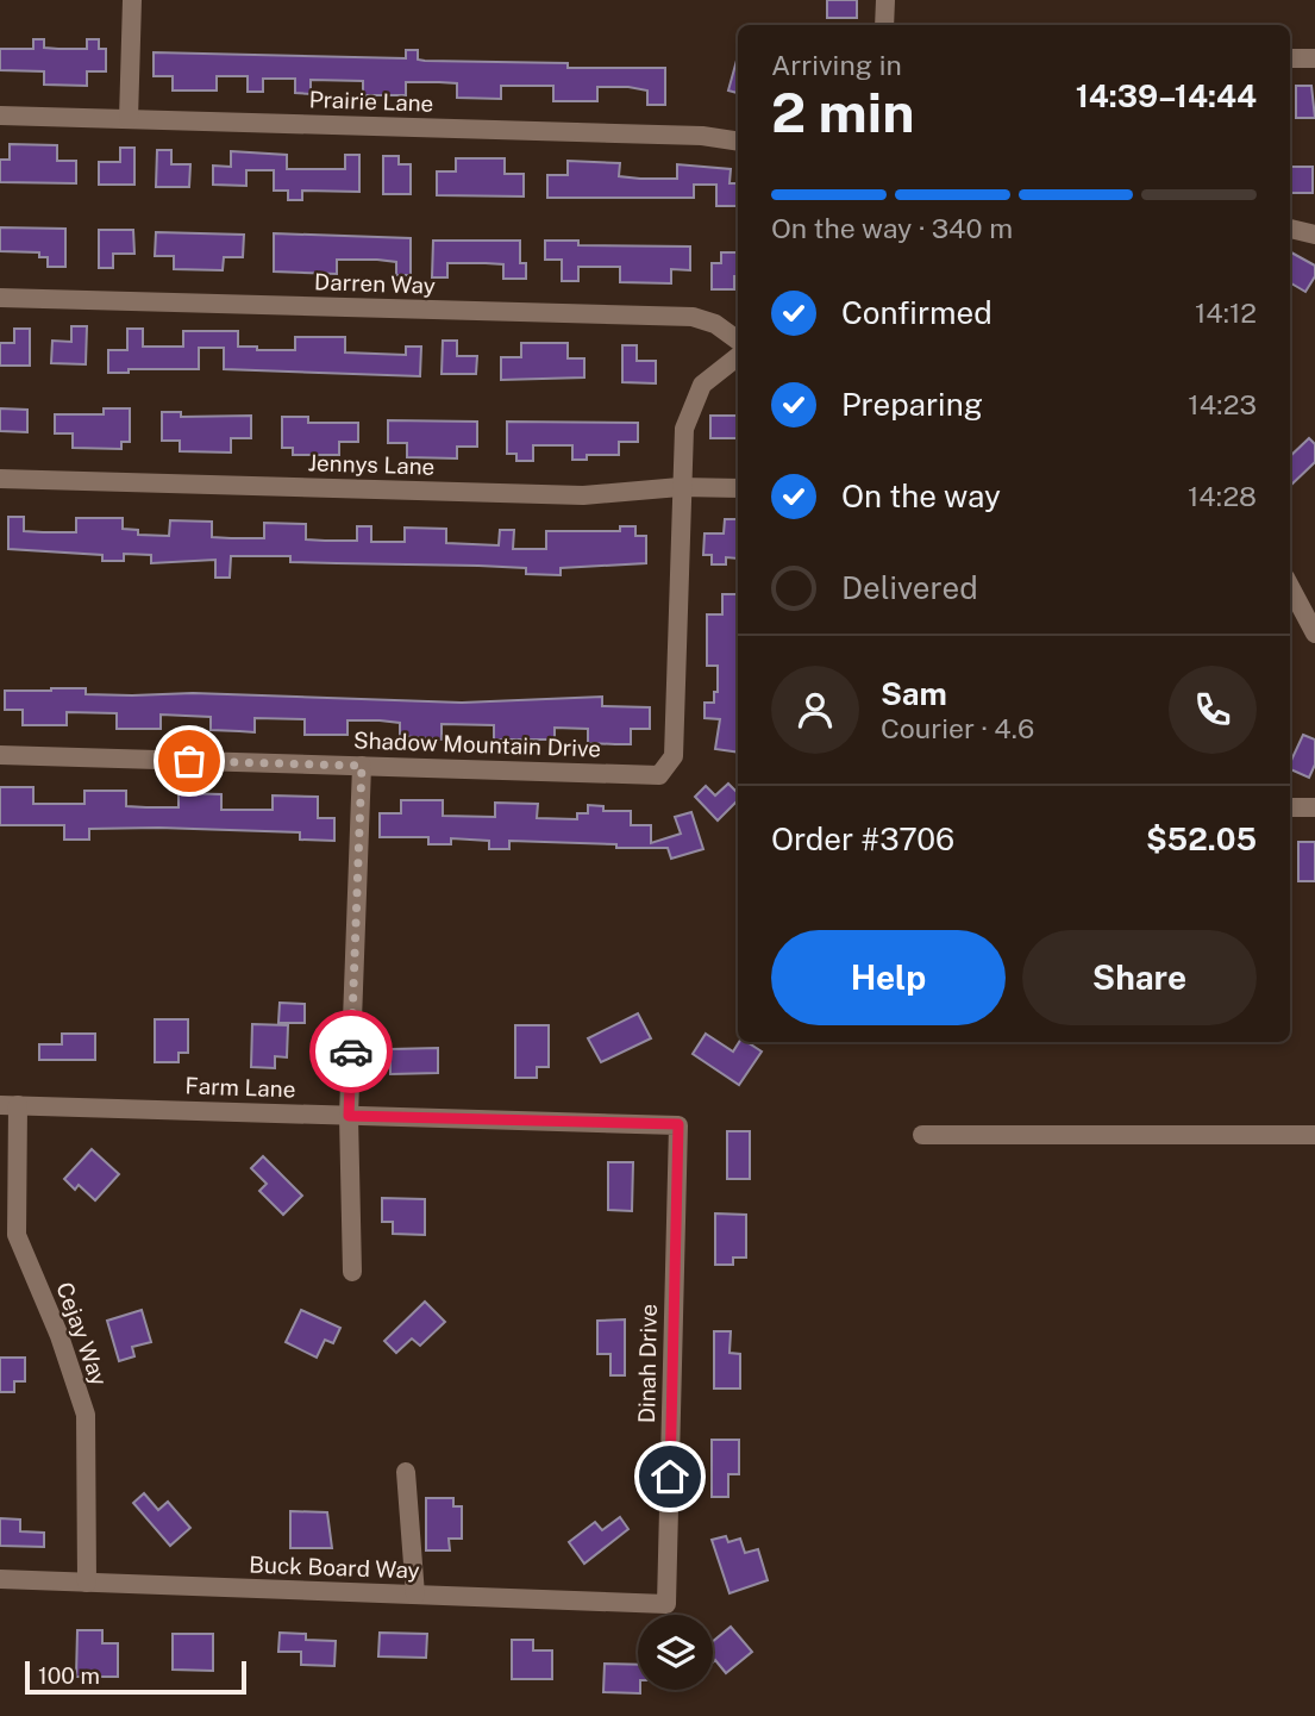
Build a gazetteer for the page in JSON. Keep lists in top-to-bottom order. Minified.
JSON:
{"streets":{"street":["Prairie Lane","Darren Way","Jennys Lane","Shadow Mountain Drive","Farm Lane","Cejay Way","Dinah Drive","Buck Board Way"]},"crossings":[["Jennys Lane","Shadow Mountain Drive"],["Farm Lane","Cejay Way"],["Farm Lane","Dinah Drive"],["Cejay Way","Buck Board Way"],["Dinah Drive","Buck Board Way"]],"scale_bar":"100 m","page":{"heading":["2 min","Arriving in","14:39–14:44"],"panel":["Sam","Courier · 4.6","Order #3706","$52.05"],"bar":"On the way · 340 m","list":[["Confirmed","14:12"],["Preparing","14:23"],["On the way","14:28"],"Delivered"],"buttons":["Help","Share"],"scale":"100 m"}}
